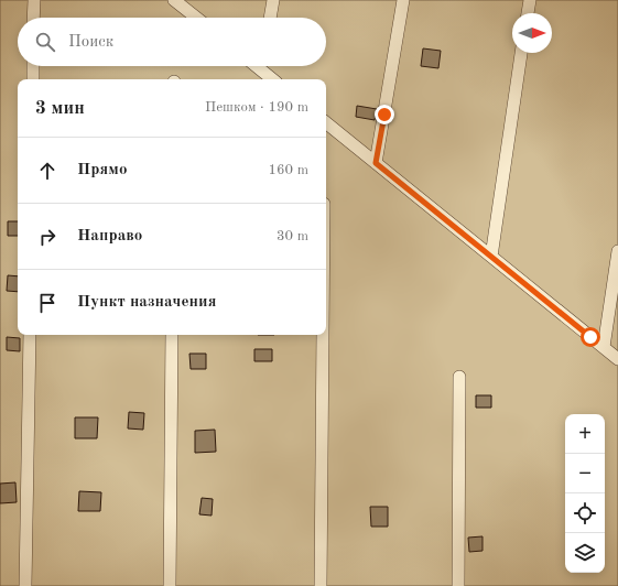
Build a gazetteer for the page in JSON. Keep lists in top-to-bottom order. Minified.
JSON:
{"north":"right","page":{"search":"Поиск","heading":["3 мин","Пешком · 190 m"],"list":[["Прямо","160 m"],["Направо","30 m"],"Пункт назначения"],"map_buttons":["+","−"]}}
